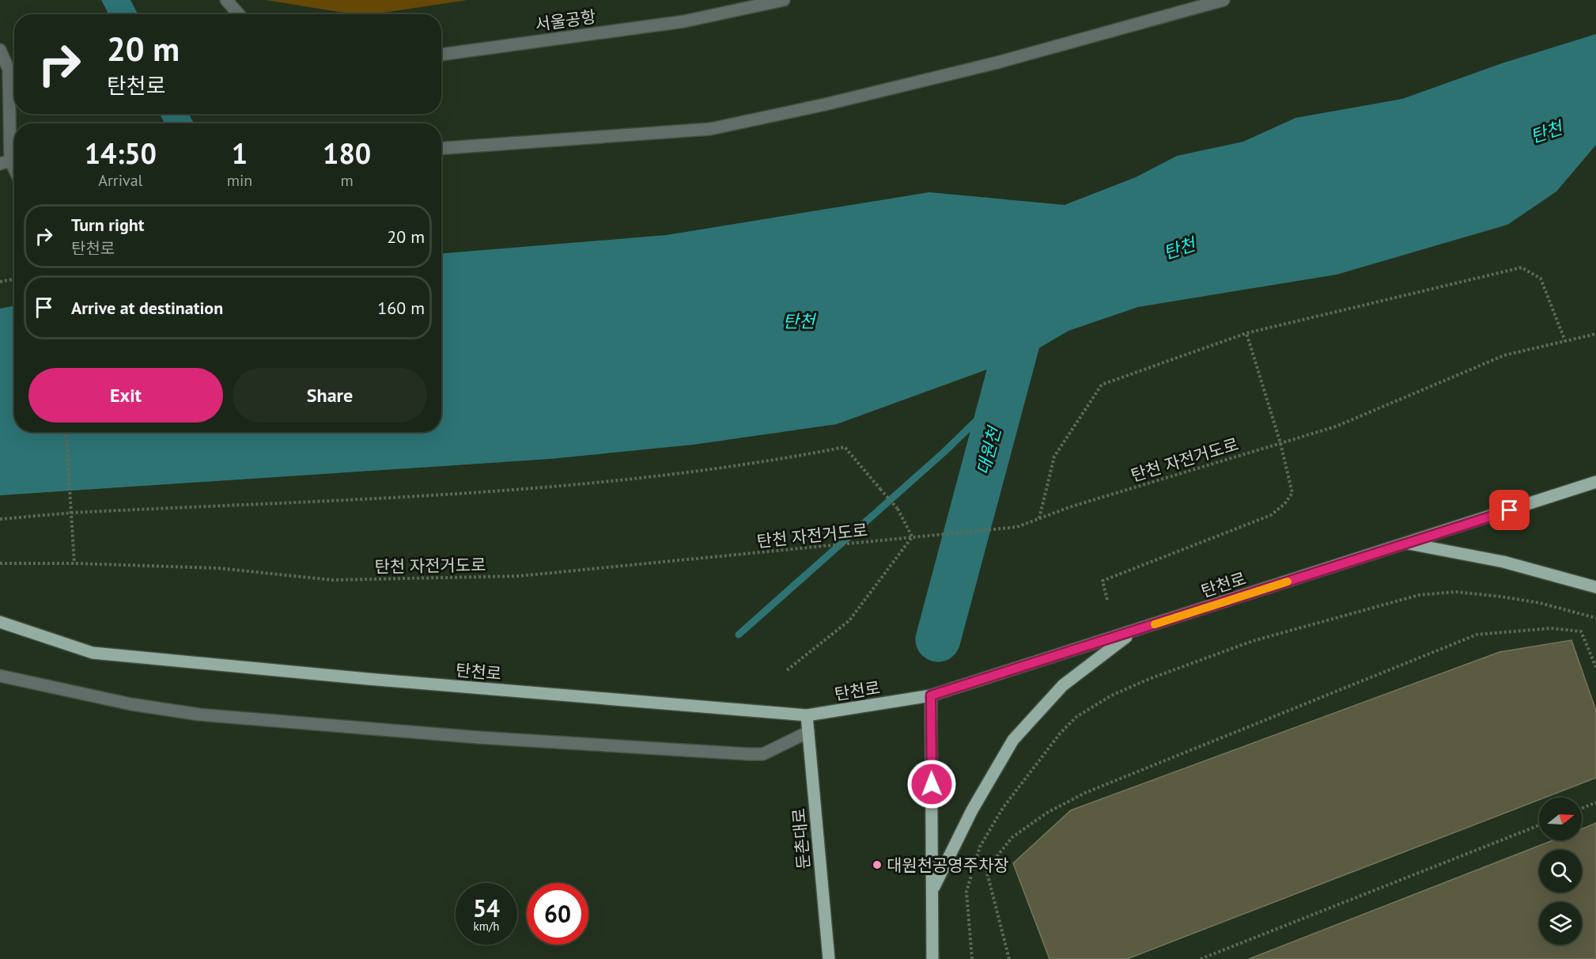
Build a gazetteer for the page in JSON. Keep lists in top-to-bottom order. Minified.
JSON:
{"streets":{"main road":["탄천로","둔촌대로"],"street":["서울공항"],"path":["탄천 자전거도로"]},"crossings":[["탄천로","둔촌대로"]],"water":["탄천","대원천"],"places":["대원천공영주차장"],"north":"right","page":{"turn":["20 m","탄천로"],"eta":["14:50","Arrival","1","min","180","m"],"list":[{"name":"Turn right","note":"탄천로","value":"20 m"},{"name":"Arrive at destination","value":"160 m"}],"buttons":["Exit","Share"],"speed":"54 km/h","limit":"60"}}
